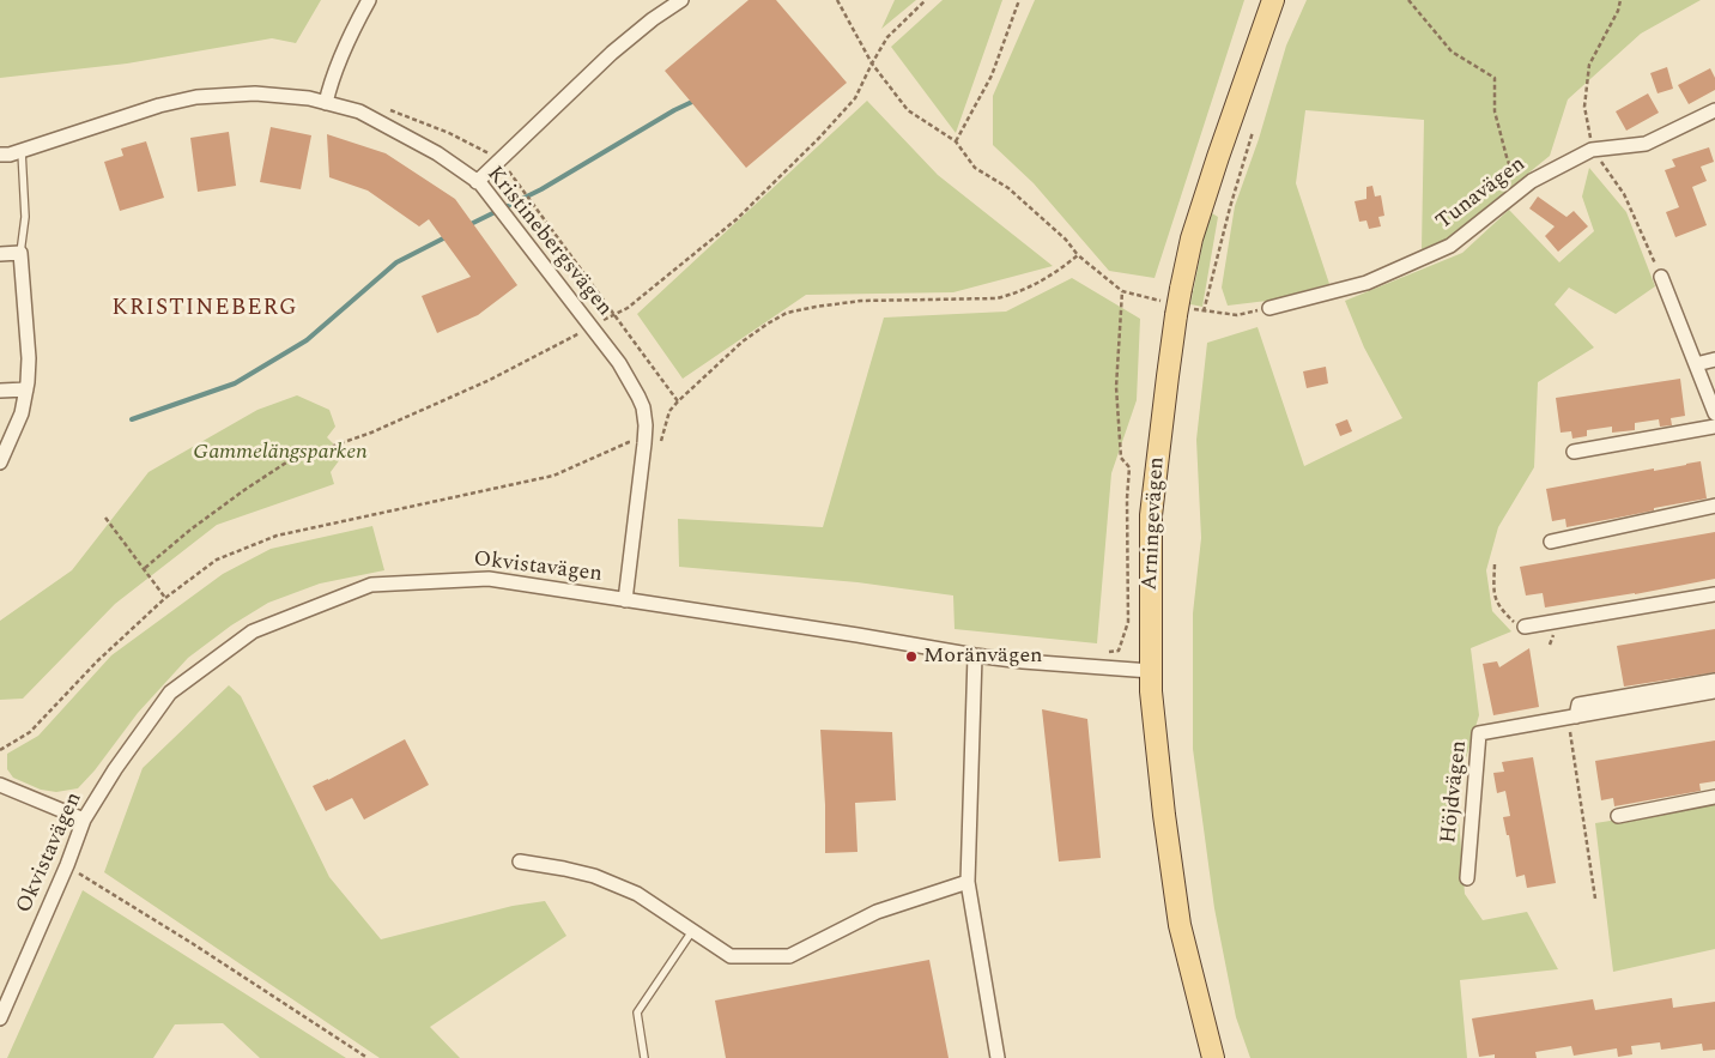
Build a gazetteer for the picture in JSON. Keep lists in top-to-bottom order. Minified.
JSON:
{"streets":{"main road":["Arningevägen"],"street":["Tunavägen","Kristinebergsvägen","Okvistavägen","Höjdvägen"]},"crossings":[["Kristinebergsvägen","Okvistavägen"],["Arningevägen","Okvistavägen"]],"districts":["KRISTINEBERG"],"parks":["Gammelängsparken"],"places":["Moränvägen"]}
